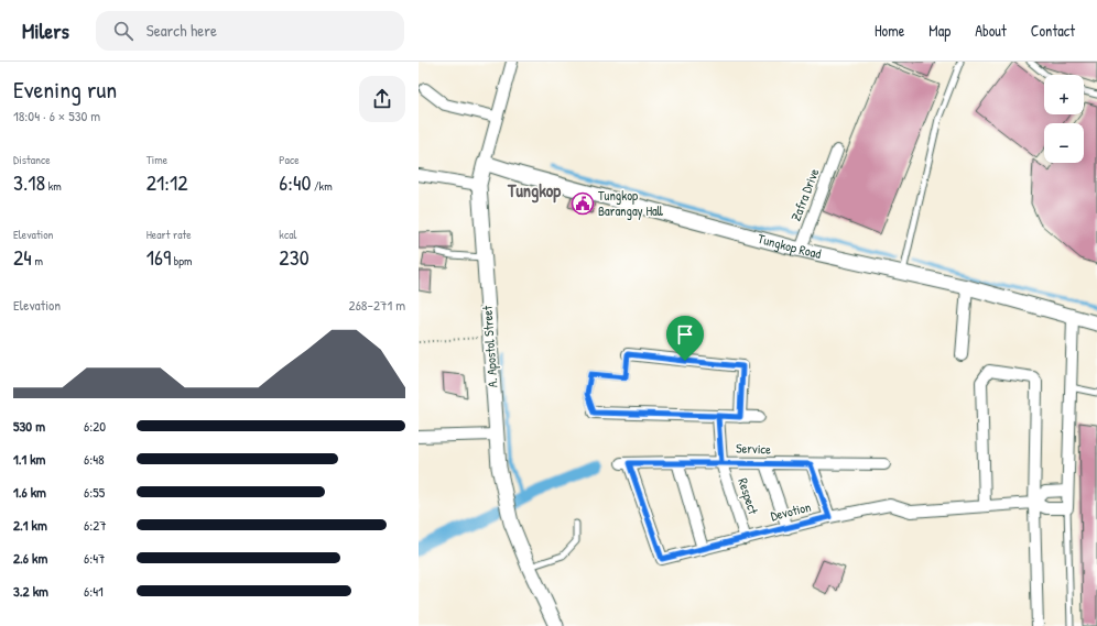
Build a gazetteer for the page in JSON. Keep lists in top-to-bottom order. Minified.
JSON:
{"streets":{"street":["Zafra Drive","Tungkop Road","A. Apostol Street","Service","Respect","Devotion"]},"crossings":[["Zafra Drive","Tungkop Road"],["Tungkop Road","A. Apostol Street"],["Service","Respect"],["Service","Devotion"],["Respect","Devotion"]],"districts":["Tungkop"],"places":{"public building":["Tungkop Barangay Hall"]},"page":{"header":"Milers","search":"Search here","nav":["Home","Map","About","Contact"],"heading":["Evening run","18:04 · 6 × 530 m"],"map_buttons":["+","−"],"stats":[["Distance","3.18 km"],["Time","21:12"],["Pace","6:40 /km"],["Elevation","24 m"],["Heart rate","169 bpm"],["kcal","230"]],"chart":["Elevation","268–271 m"],"list":[{"name":"530 m","note":"6:20"},{"name":"1.1 km","note":"6:48"},{"name":"1.6 km","note":"6:55"},{"name":"2.1 km","note":"6:27"},{"name":"2.6 km","note":"6:47"},{"name":"3.2 km","note":"6:41"}]}}
